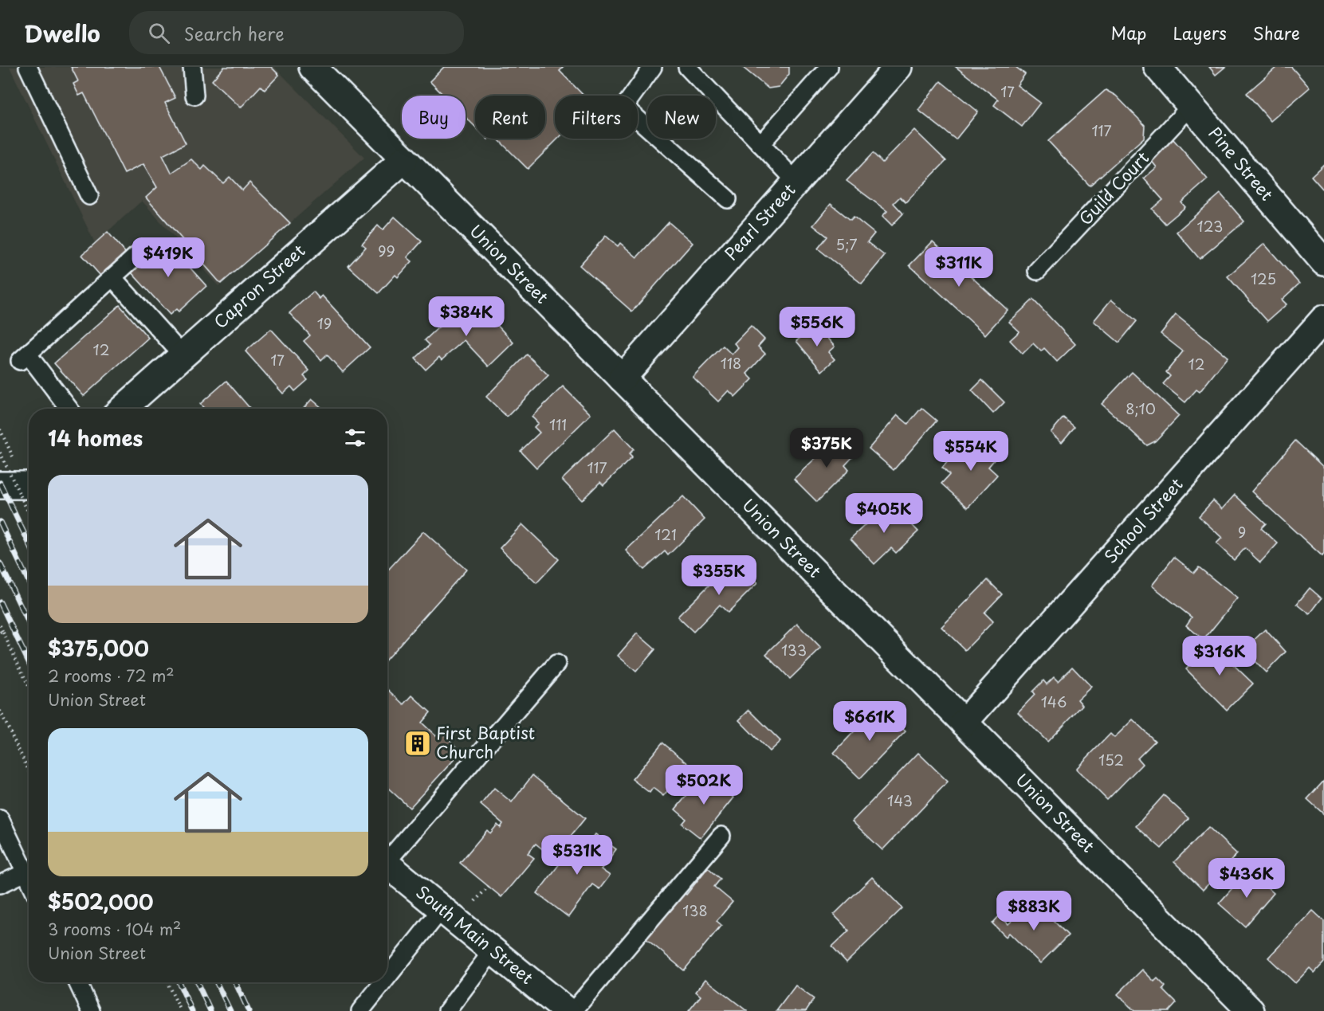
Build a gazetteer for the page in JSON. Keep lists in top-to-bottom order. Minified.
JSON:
{"streets":{"street":["Pine Street","Pearl Street","Union Street","Capron Street","School Street","South Main Street"],"lane":["Guild Court"]},"crossings":[["Pine Street","Guild Court"],["Pearl Street","Union Street"],["Union Street","Capron Street"],["Union Street","School Street"]],"places":{"building":["First Baptist Church"]},"house_numbers":["17","117","123","5;7","99","125","19","12","17","118","12","8;10","111","117","9","121","133","146","152","143","138"],"page":{"header":"Dwello","search":"Search here","nav":["Map","Layers","Share"],"chip":["Buy","Rent","Filters","New"],"price":["$419K","$311K","$384K","$556K","$375K","$554K","$405K","$355K","$316K","$661K","$502K","$531K","$436K","$883K"],"heading":"14 homes","list":[{"name":"$375,000","note":"2 rooms · 72 m² · Union Street"},{"name":"$502,000","note":"3 rooms · 104 m² · Union Street"}]}}
